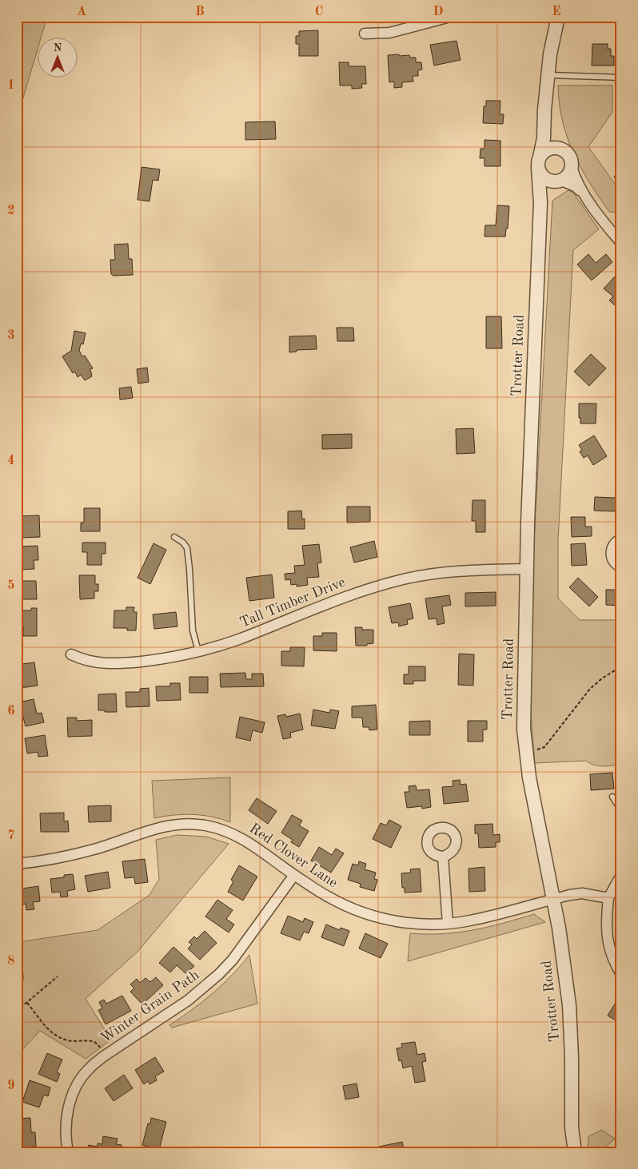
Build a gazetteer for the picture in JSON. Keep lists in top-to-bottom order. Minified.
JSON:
{"streets":{"street":["Trotter Road","Tall Timber Drive","Red Clover Lane","Winter Grain Path"]},"crossings":[["Trotter Road","Tall Timber Drive"],["Trotter Road","Red Clover Lane"],["Red Clover Lane","Winter Grain Path"]],"north":"top","grid":{"columns":["A","B","C","D","E"],"rows":["1","2","3","4","5","6","7","8","9"]}}
